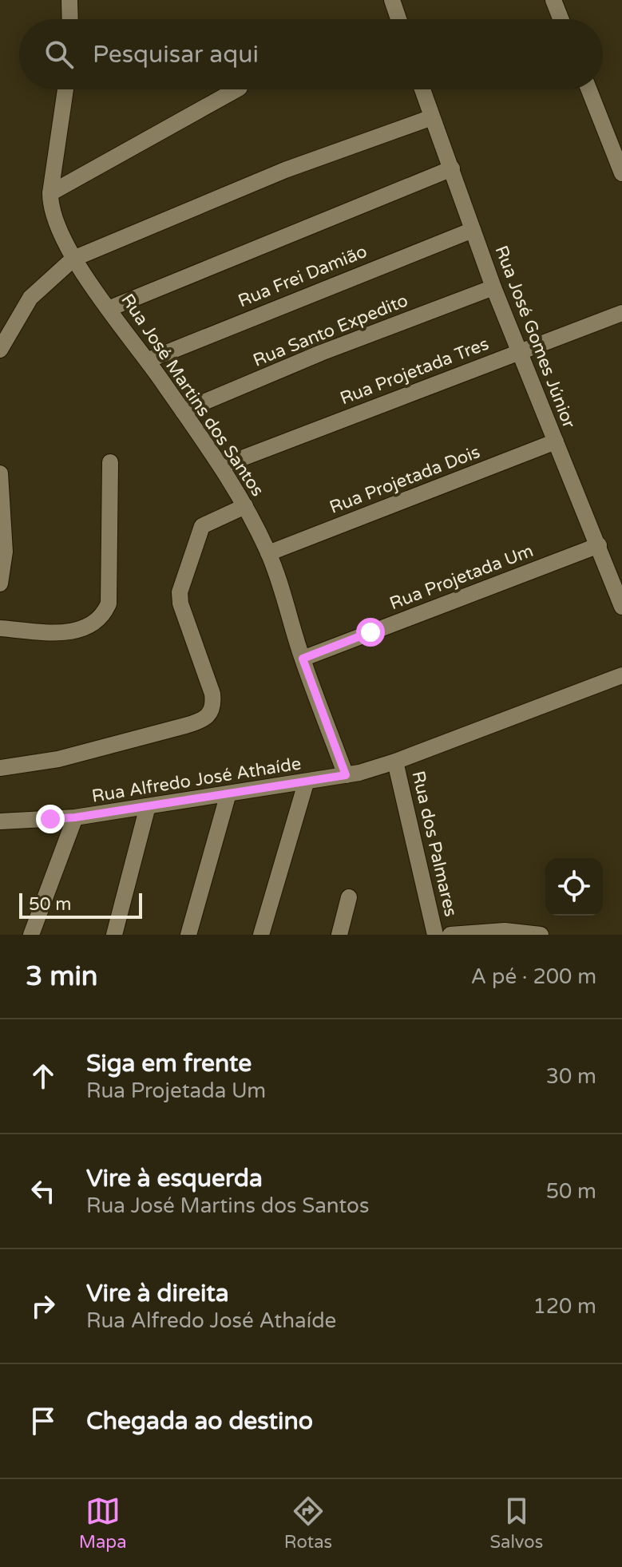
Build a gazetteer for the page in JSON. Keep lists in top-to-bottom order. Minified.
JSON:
{"streets":{"street":["Rua Frei Damião","Rua Santo Expedito","Rua José Gomes Júnior","Rua Projetada Tres","Rua José Martins dos Santos","Rua Projetada Dois","Rua Projetada Um","Rua Alfredo José Athaíde","Rua dos Palmares"]},"crossings":[["Rua Frei Damião","Rua José Gomes Júnior"],["Rua Frei Damião","Rua José Martins dos Santos"],["Rua Santo Expedito","Rua José Gomes Júnior"],["Rua Santo Expedito","Rua José Martins dos Santos"],["Rua José Gomes Júnior","Rua Projetada Tres"],["Rua José Gomes Júnior","Rua Projetada Dois"],["Rua José Gomes Júnior","Rua Projetada Um"],["Rua Projetada Tres","Rua José Martins dos Santos"],["Rua José Martins dos Santos","Rua Projetada Dois"],["Rua José Martins dos Santos","Rua Projetada Um"],["Rua José Martins dos Santos","Rua Alfredo José Athaíde"],["Rua Alfredo José Athaíde","Rua dos Palmares"]],"scale_bar":"50 m","page":{"search":"Pesquisar aqui","scale":"50 m","heading":["3 min","A pé · 200 m"],"list":[["Siga em frente","Rua Projetada Um","30 m"],["Vire à esquerda","Rua José Martins dos Santos","50 m"],["Vire à direita","Rua Alfredo José Athaíde","120 m"],"Chegada ao destino"],"nav":["Mapa","Rotas","Salvos"]}}
